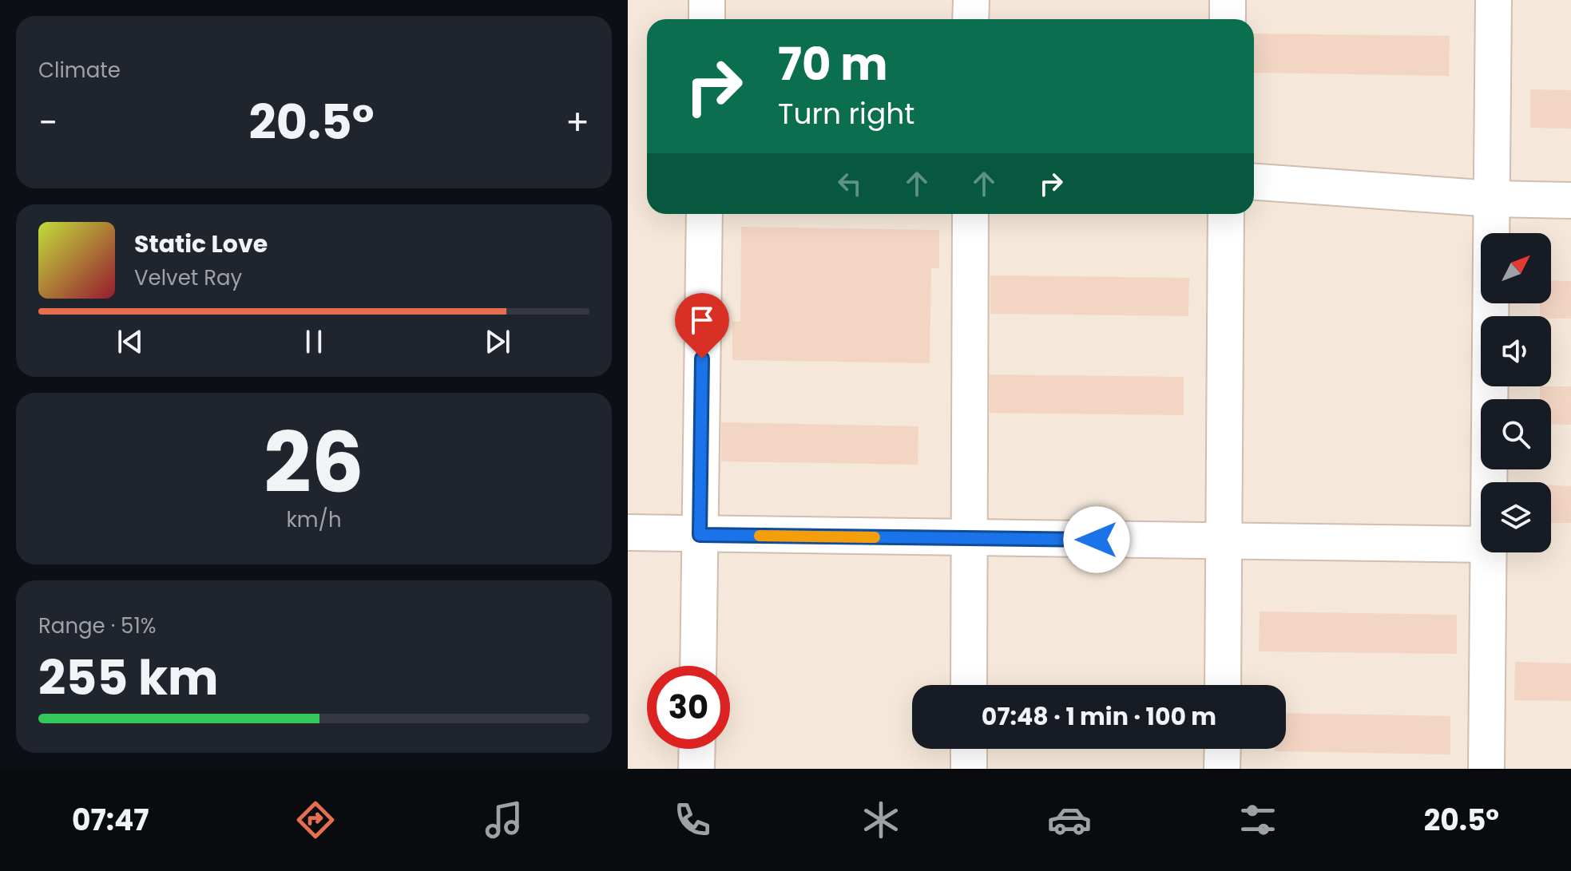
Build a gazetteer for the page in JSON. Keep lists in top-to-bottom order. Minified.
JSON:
{"north":"top right","page":{"tile":["Climate",["26","km/h"],["Range · 51%","255 km"]],"turn":["70 m","Turn right"],"heat":["−","20.5°","+"],"song":["Static Love","Velvet Ray"],"limit":"30","trip":"07:48 · 1 min · 100 m","tabs":["07:47","20.5°"]}}
